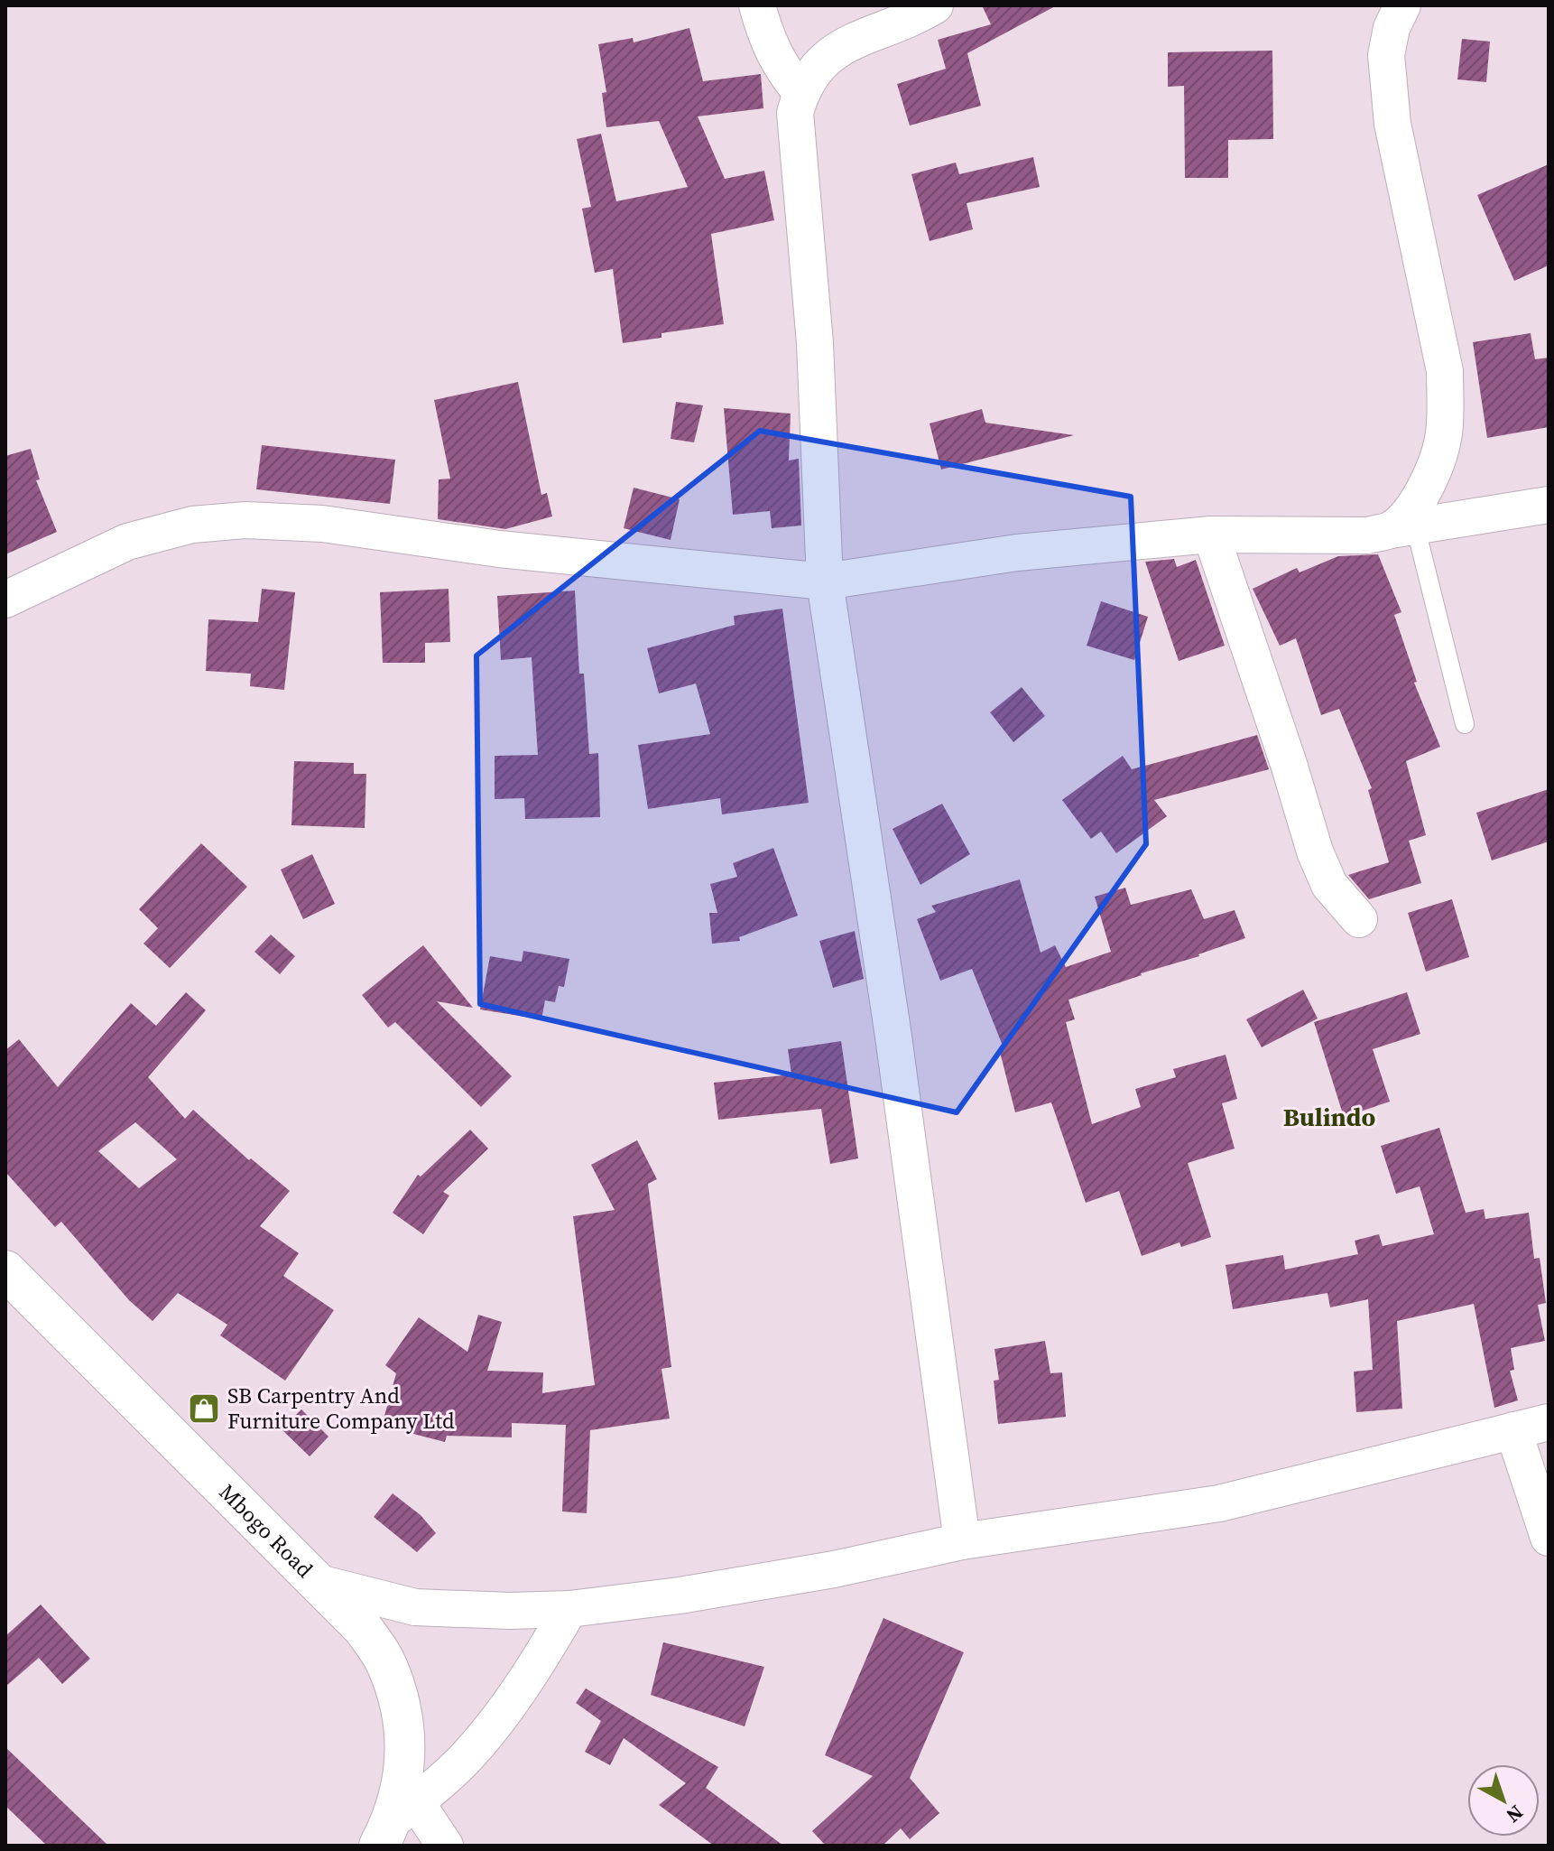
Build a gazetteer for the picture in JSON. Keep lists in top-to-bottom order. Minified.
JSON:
{"streets":{"main road":["Mbogo Road"]},"districts":["Bulindo"],"places":{"shop":["SB Carpentry And Furniture Company Ltd"]},"north":"bottom right"}
